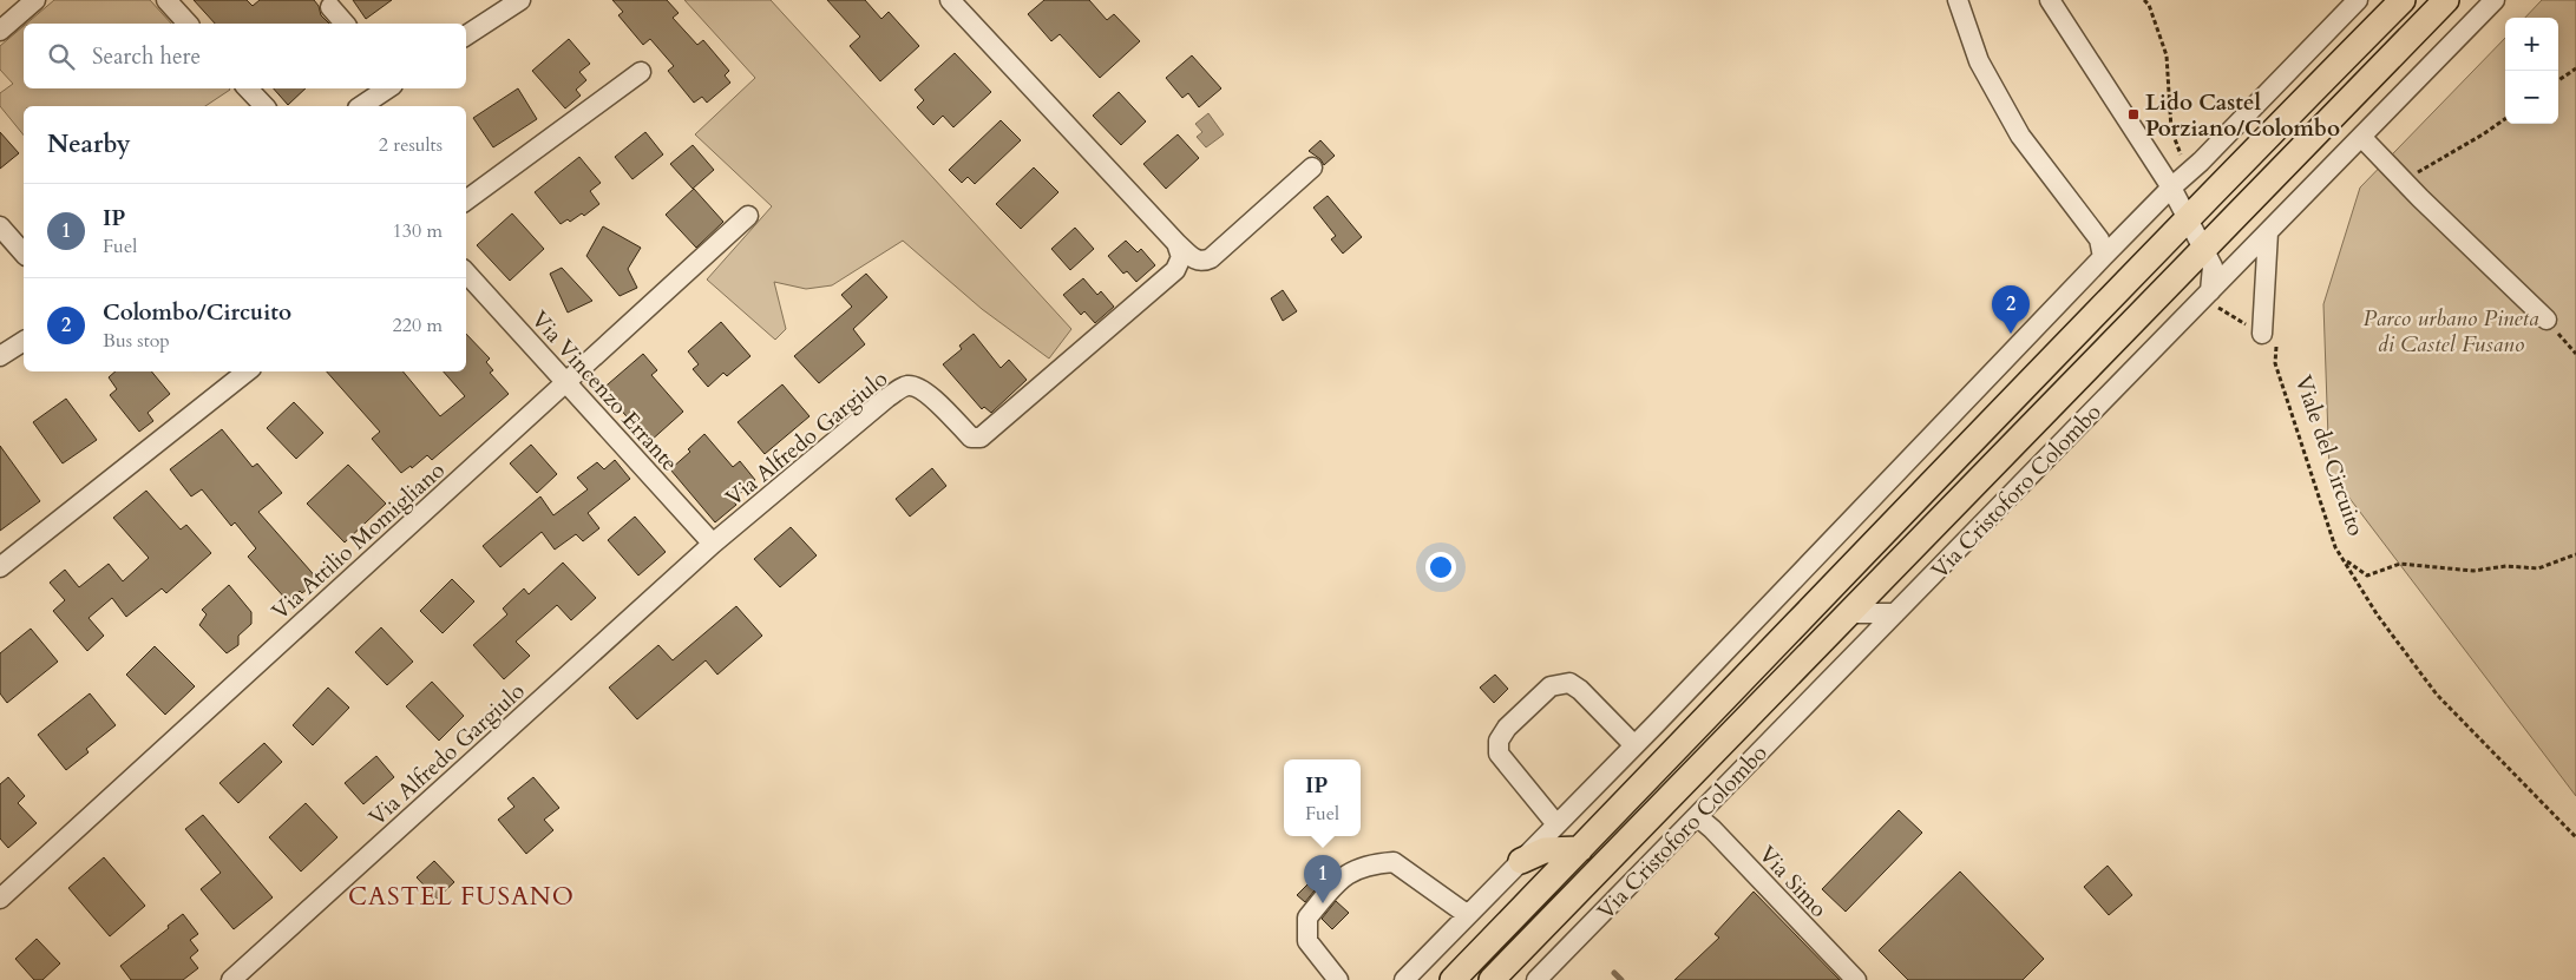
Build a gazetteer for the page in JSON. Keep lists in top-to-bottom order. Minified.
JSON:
{"streets":{"main road":["Via Cristoforo Colombo"],"street":["Via Vincenzo Errante","Via Alfredo Gargiulo","Via Attilio Momigliano","Via Simo"],"path":["Viale del Circuito"]},"crossings":[["Via Vincenzo Errante","Via Alfredo Gargiulo"],["Via Vincenzo Errante","Via Attilio Momigliano"],["Via Cristoforo Colombo","Via Simo"]],"districts":["CASTEL FUSANO"],"parks":["Parco urbano Pineta di Castel Fusano"],"places":{"transit":["Lido Castel Porziano/Colombo"]},"page":{"map_buttons":["+","−"],"search":"Search here","heading":["Nearby","2 results"],"list":[{"mark":"1","name":"IP","note":"Fuel","value":"130 m"},{"mark":"2","name":"Colombo/Circuito","note":"Bus stop","value":"220 m"}],"pins":["2","1"],"popup":["IP","Fuel"]}}
